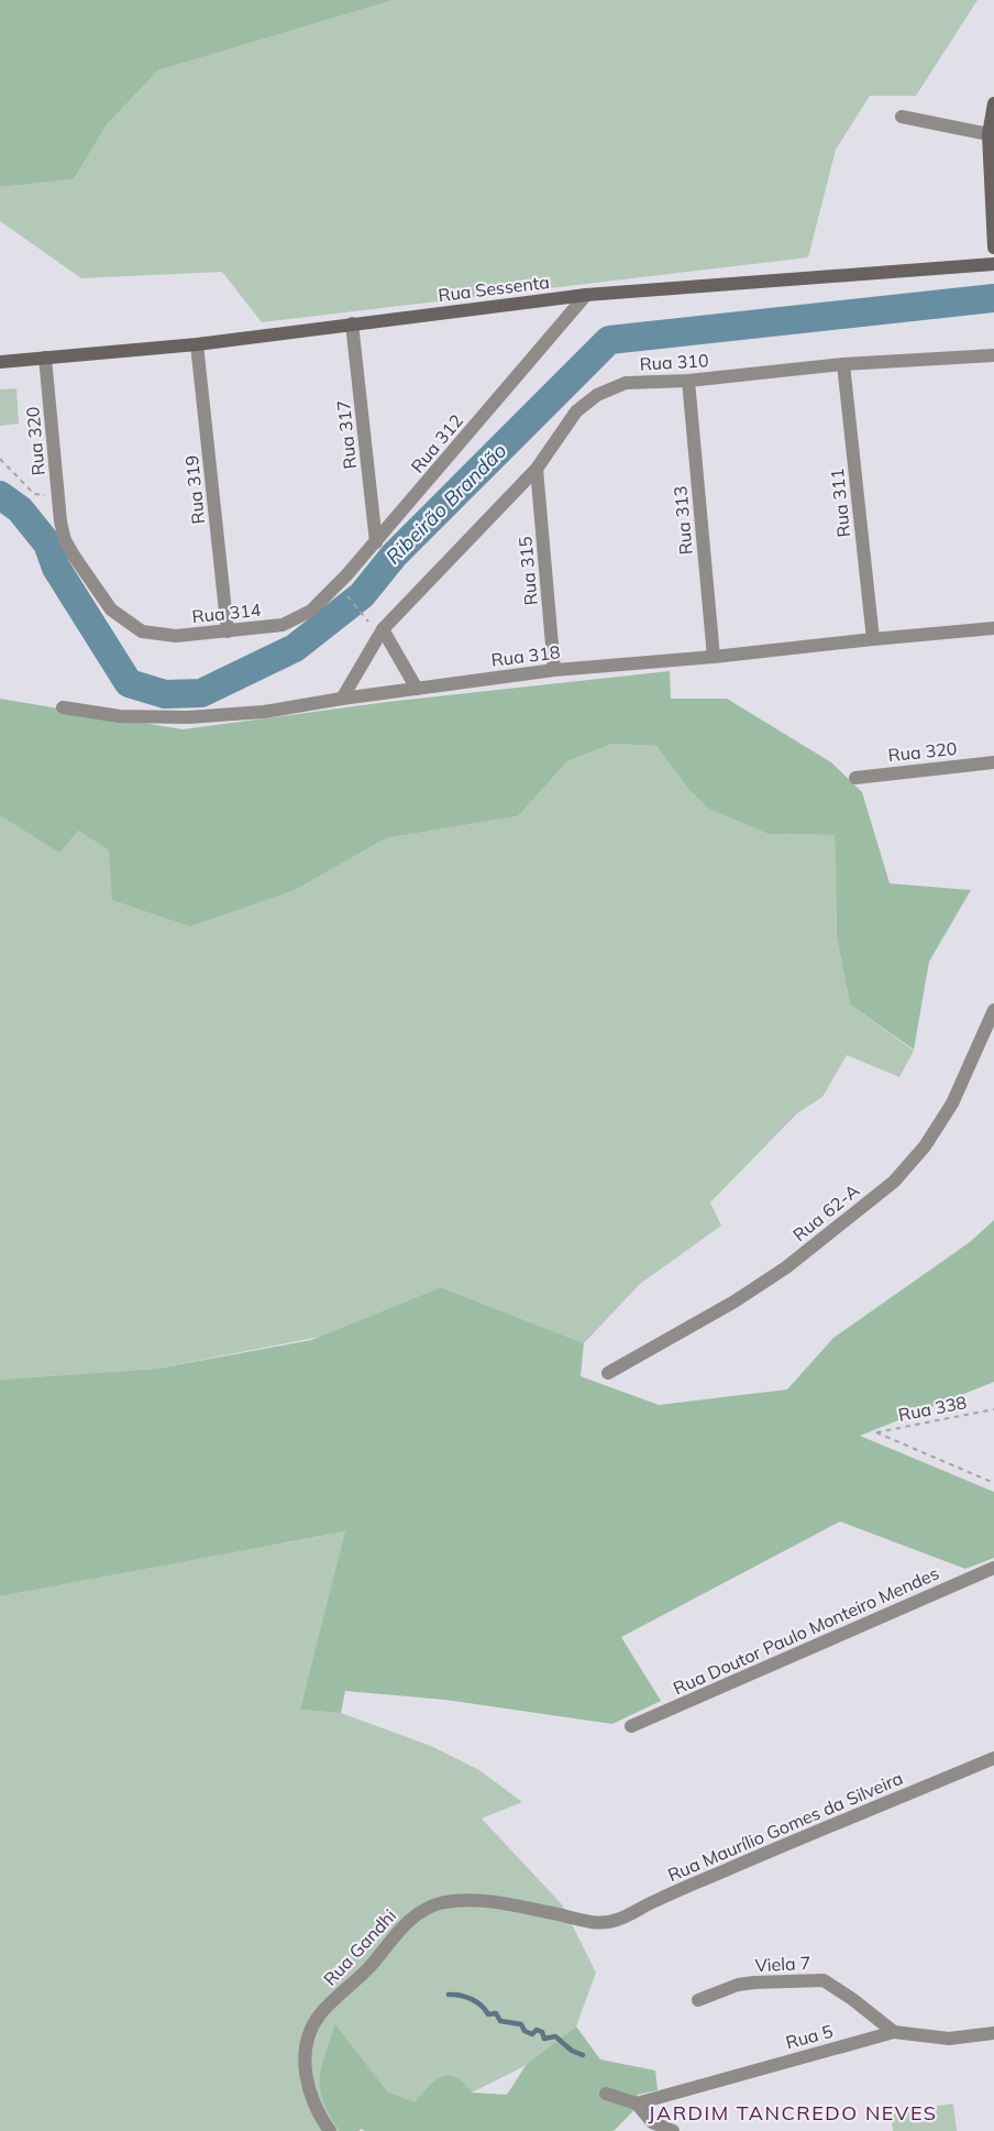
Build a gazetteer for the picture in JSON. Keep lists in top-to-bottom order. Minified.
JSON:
{"streets":{"street":["Rua Sessenta","Rua 310","Rua 317","Rua 320","Rua 312","Rua 319","Rua 311","Rua 313","Rua 315","Rua 314","Rua 318","Rua 62-A","Rua Doutor Paulo Monteiro Mendes","Rua Maurílio Gomes da Silveira","Rua Gandhi","Viela 7","Rua 5"],"path":["Rua 338"]},"crossings":[["Rua Sessenta","Rua 317"],["Rua Sessenta","Rua 320"],["Rua Sessenta","Rua 312"],["Rua Sessenta","Rua 319"],["Rua 310","Rua 311"],["Rua 310","Rua 313"],["Rua 310","Rua 315"],["Rua 310","Rua 318"],["Rua 317","Rua 312"],["Rua 320","Rua 314"],["Rua 312","Rua 314"],["Rua 319","Rua 314"],["Rua 311","Rua 318"],["Rua 313","Rua 318"],["Rua 315","Rua 318"],["Rua Maurílio Gomes da Silveira","Rua Gandhi"],["Viela 7","Rua 5"]],"districts":["JARDIM TANCREDO NEVES"],"water":["Ribeirão Brandão"]}
